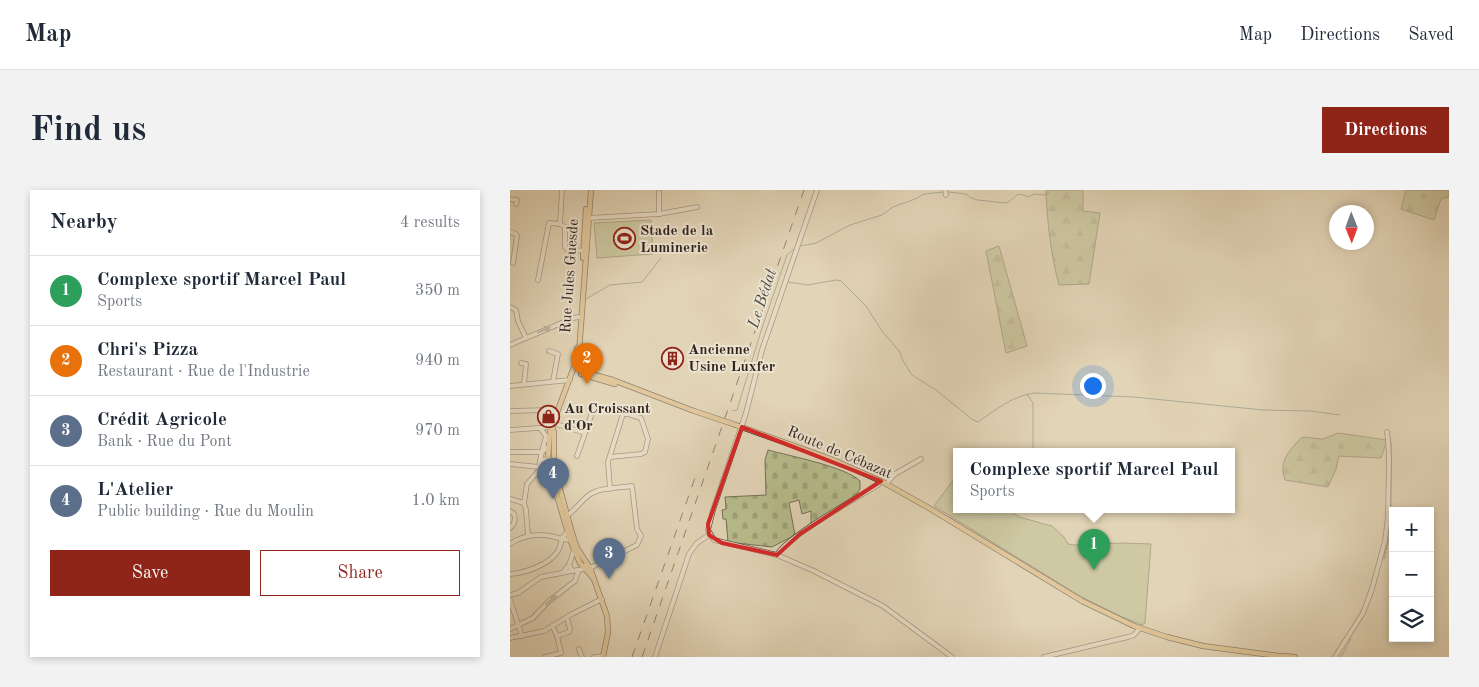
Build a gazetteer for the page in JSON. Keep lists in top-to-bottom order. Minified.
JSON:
{"streets":{"main road":["Rue Jules Guesde","Route de Cébazat"]},"water":["Le Bédat"],"places":{"sports":["Stade de la Luminerie"],"building":["Ancienne Usine Luxfer"],"shop":["Au Croissant d'Or"]},"north":"bottom","page":{"header":"Map","nav":["Map","Directions","Saved"],"buttons":["Directions",["Save","Share"]],"title":"Find us","heading":["Nearby","4 results"],"list":[{"mark":"1","name":"Complexe sportif Marcel Paul","note":"Sports","value":"350 m"},{"mark":"2","name":"Chri's Pizza","note":"Restaurant · Rue de l'Industrie","value":"940 m"},{"mark":"3","name":"Crédit Agricole","note":"Bank · Rue du Pont","value":"970 m"},{"mark":"4","name":"L'Atelier","note":"Public building · Rue du Moulin","value":"1.0 km"}],"pins":["2","4","1","3"],"popup":["Complexe sportif Marcel Paul","Sports"],"map_buttons":["+","−"]}}
